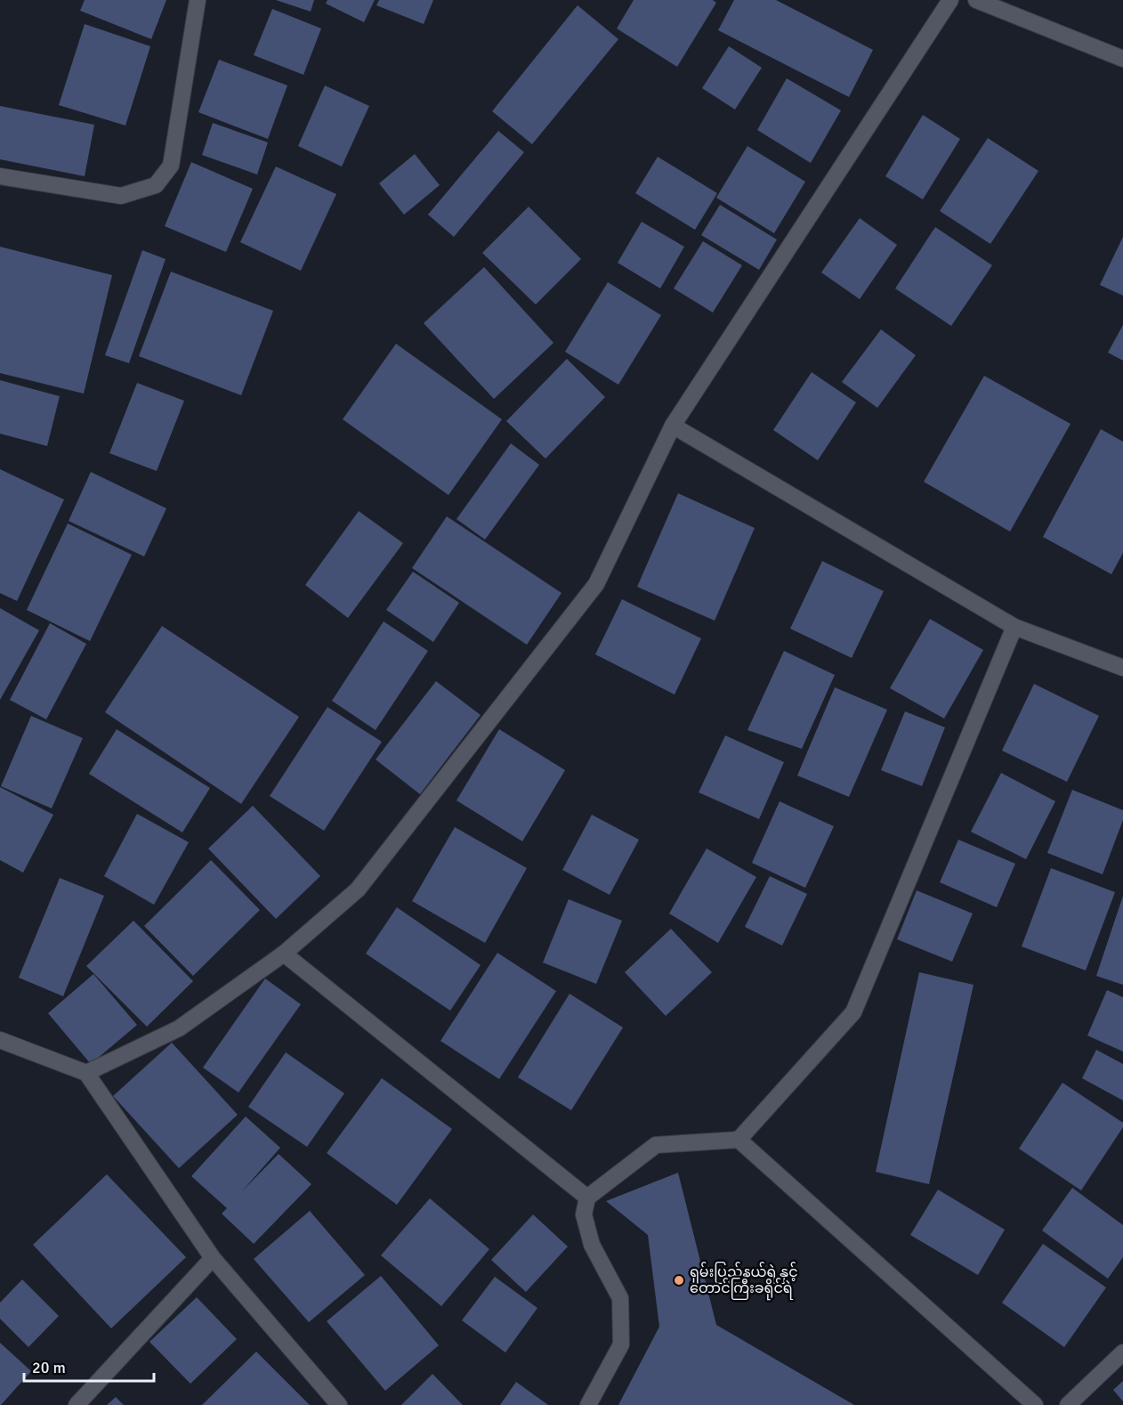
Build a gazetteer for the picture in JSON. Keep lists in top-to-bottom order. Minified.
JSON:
{"places":["ရှမ်းပြည်နယ်ရဲ နှင့် တောင်ကြီးခရိုင်ရဲ"],"scale_bar":"20 m"}
